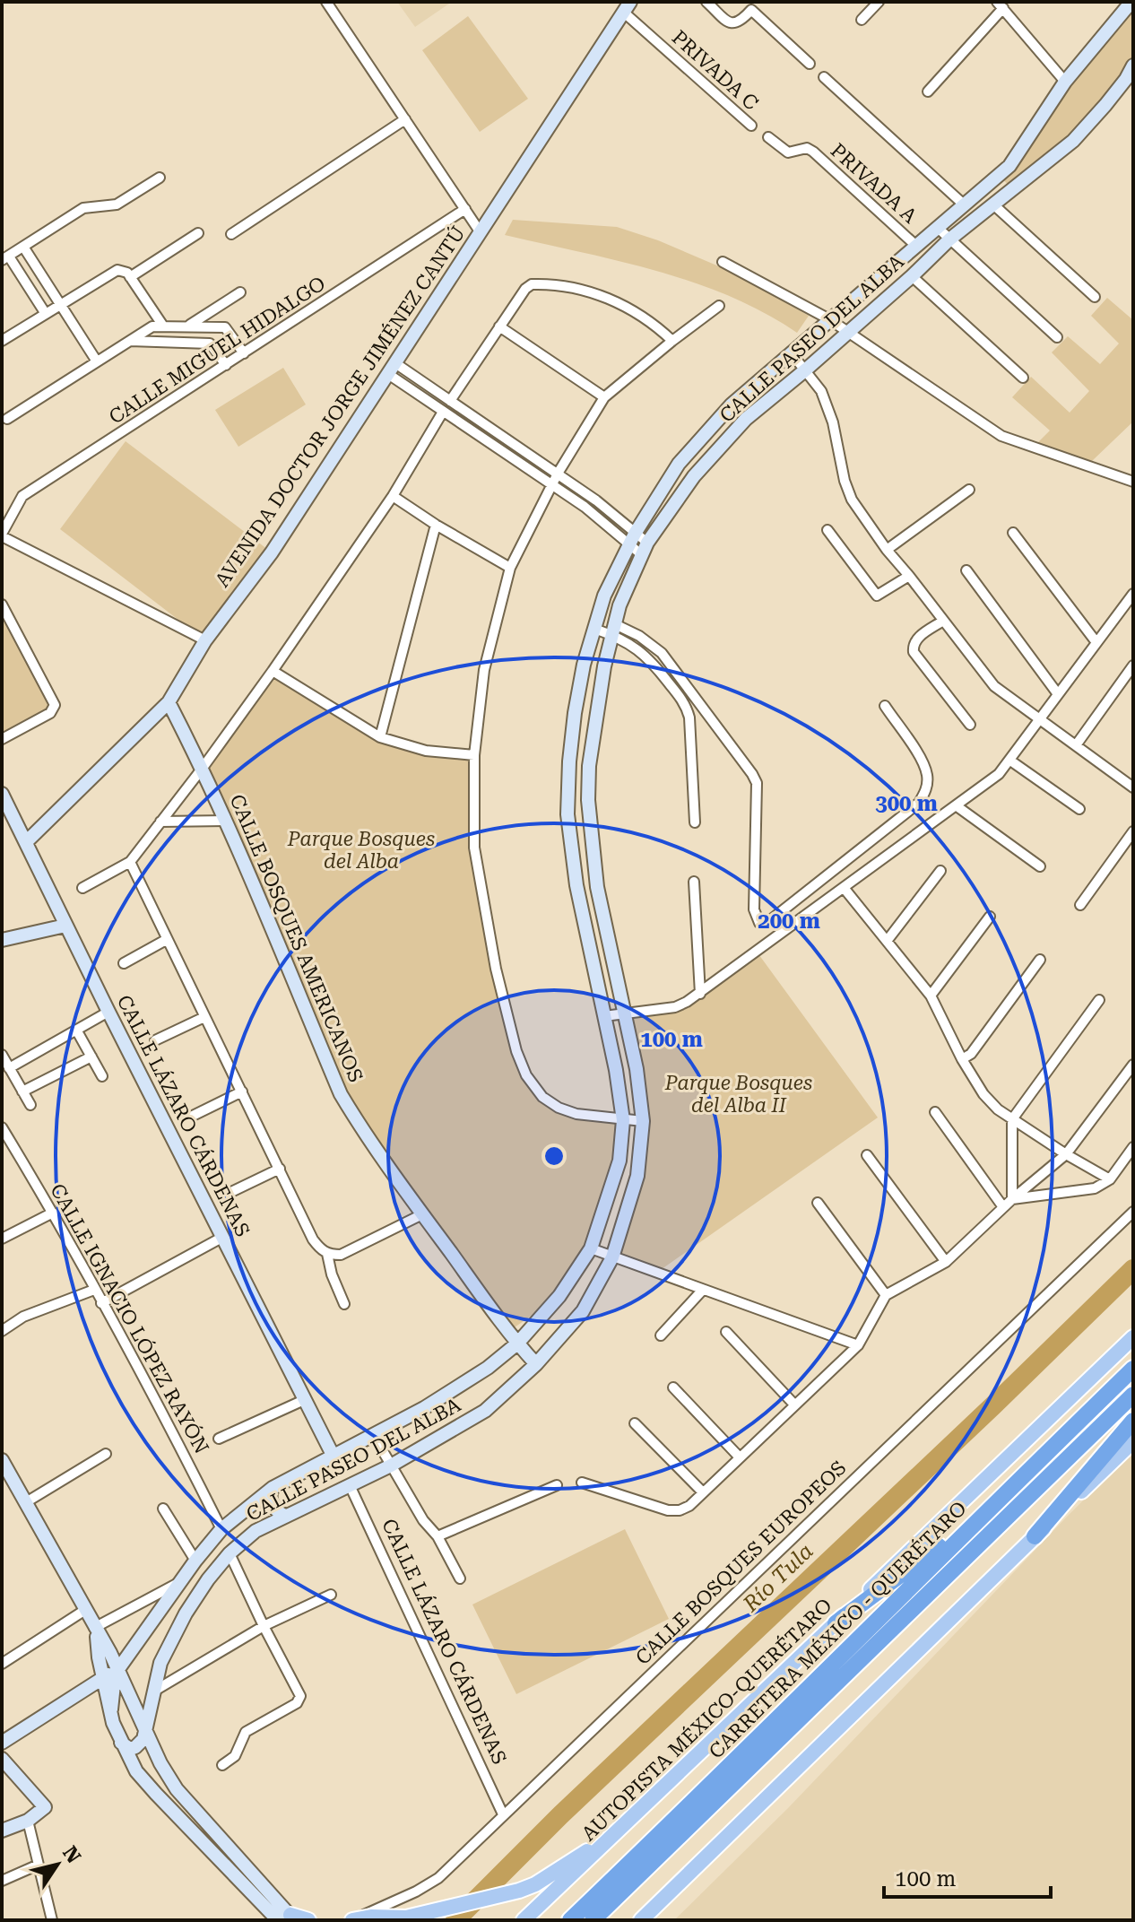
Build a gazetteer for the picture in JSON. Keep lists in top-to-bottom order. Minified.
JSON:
{"streets":{"highway":["CARRETERA MÉXICO - QUERÉTARO"],"main road":["AUTOPISTA MÉXICO-QUERÉTARO"],"street":["PRIVADA C","PRIVADA A","CALLE PASEO DEL ALBA","CALLE MIGUEL HIDALGO","AVENIDA DOCTOR JORGE JIMÉNEZ CANTÚ","CALLE BOSQUES AMERICANOS","CALLE LÁZARO CÁRDENAS","CALLE IGNACIO LÓPEZ RAYÓN","CALLE BOSQUES EUROPEOS"]},"crossings":[["PRIVADA C","AVENIDA DOCTOR JORGE JIMÉNEZ CANTÚ"],["PRIVADA A","CALLE PASEO DEL ALBA"],["CALLE PASEO DEL ALBA","CALLE BOSQUES AMERICANOS"],["CALLE PASEO DEL ALBA","CALLE LÁZARO CÁRDENAS"],["CALLE PASEO DEL ALBA","CALLE IGNACIO LÓPEZ RAYÓN"],["AVENIDA DOCTOR JORGE JIMÉNEZ CANTÚ","CALLE BOSQUES AMERICANOS"],["AVENIDA DOCTOR JORGE JIMÉNEZ CANTÚ","CALLE LÁZARO CÁRDENAS"],["CALLE LÁZARO CÁRDENAS","CALLE BOSQUES EUROPEOS"]],"water":["Río Tula"],"parks":["Parque Bosques del Alba","Parque Bosques del Alba II"],"scale_bar":"100 m","north":"top right","rings":["300 m","200 m","100 m"]}
